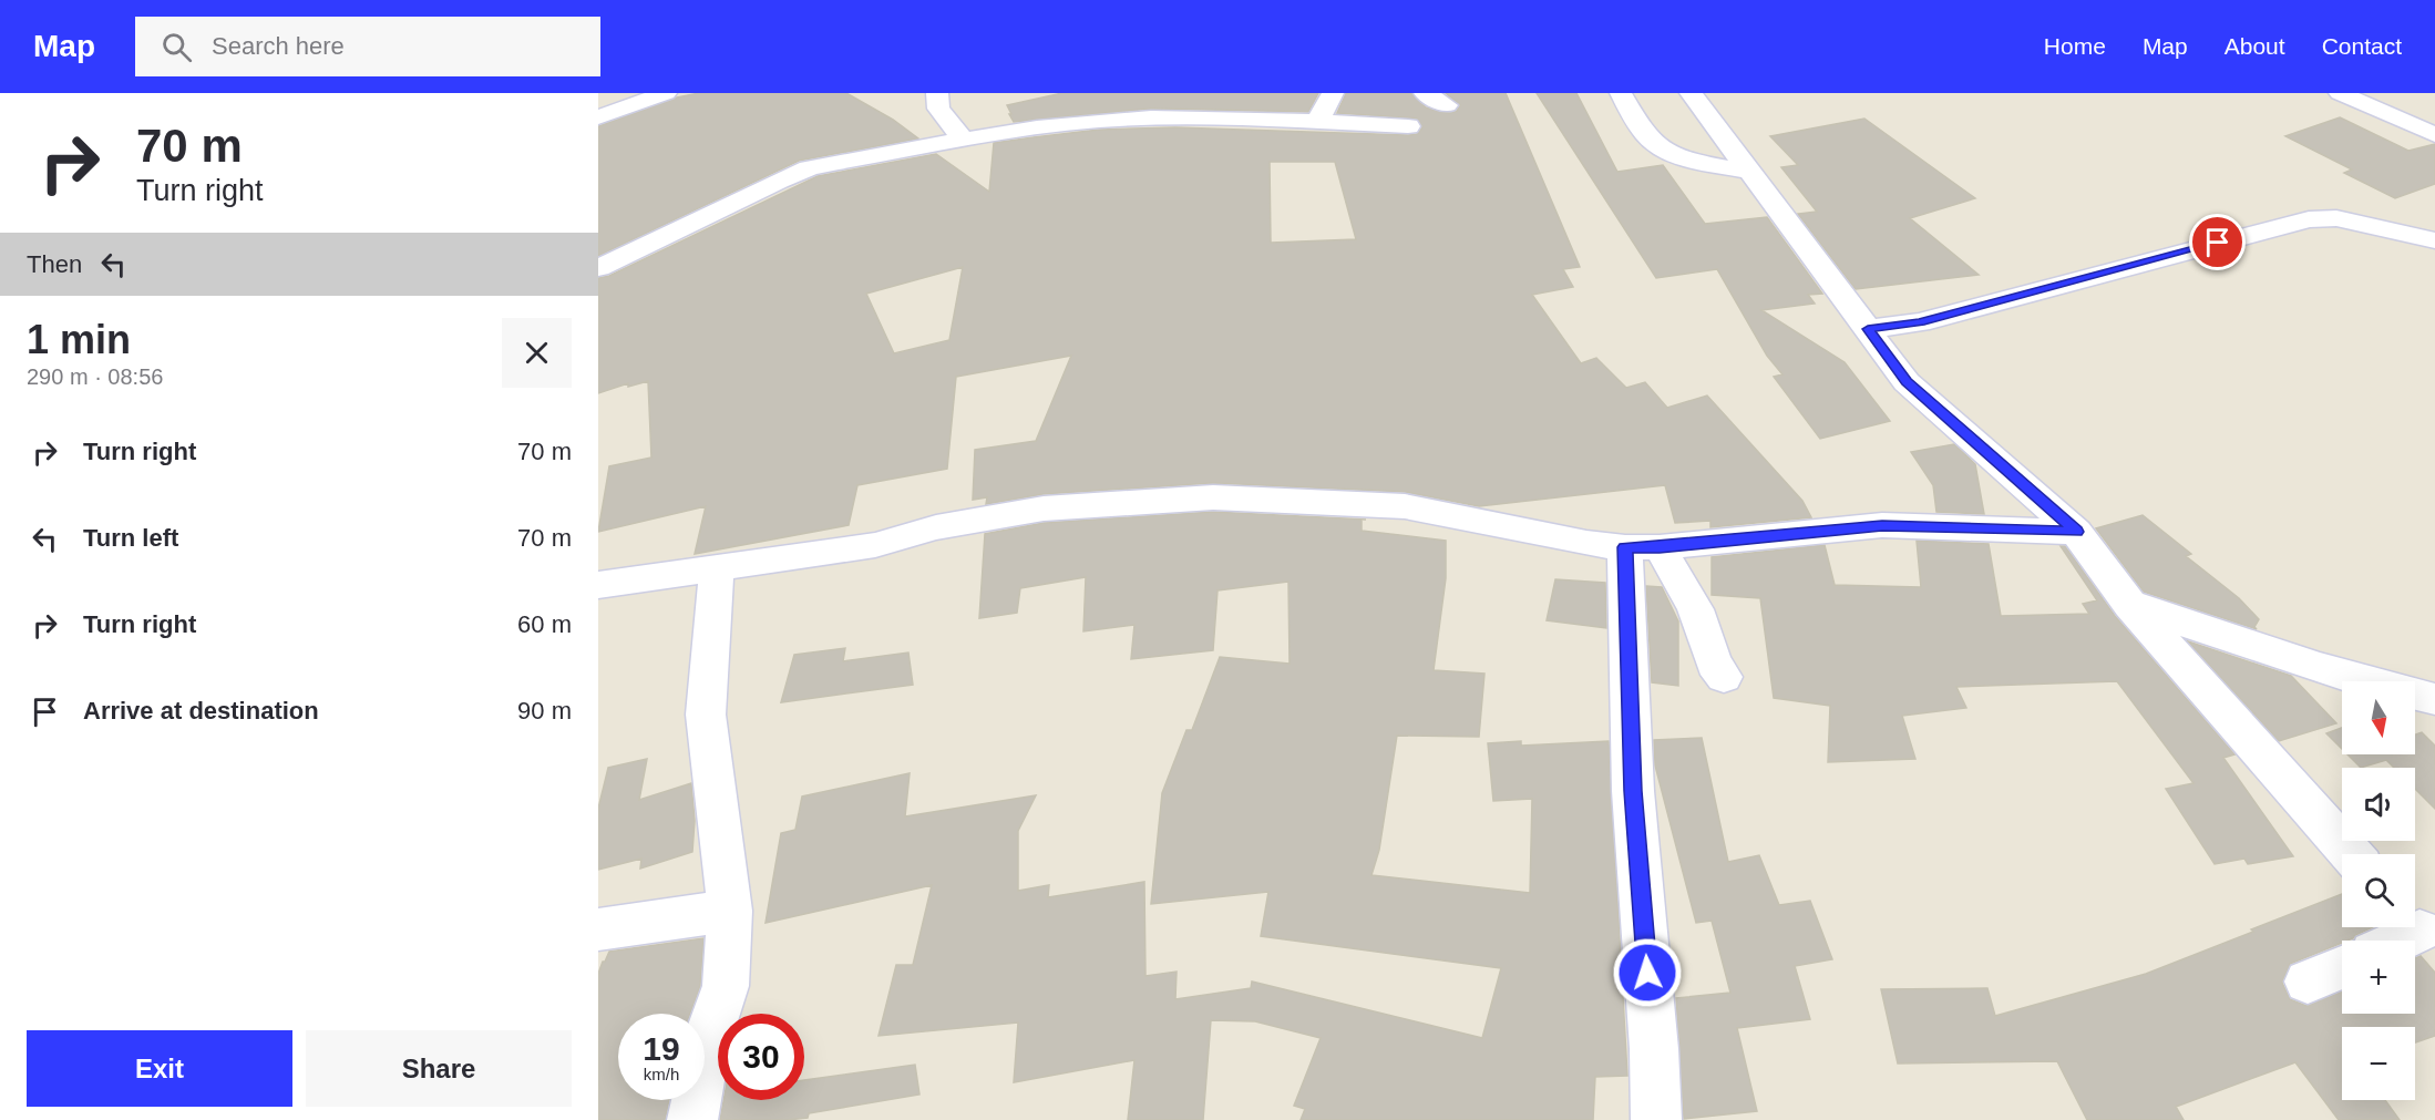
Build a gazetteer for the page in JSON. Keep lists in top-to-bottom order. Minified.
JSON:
{"north":"bottom","page":{"header":"Map","search":"Search here","nav":["Home","Map","About","Contact"],"turn":["70 m","Turn right"],"then":"Then","heading":["1 min","290 m · 08:56"],"list":[{"name":"Turn right","value":"70 m"},{"name":"Turn left","value":"70 m"},{"name":"Turn right","value":"60 m"},{"name":"Arrive at destination","value":"90 m"}],"map_buttons":["+","−"],"speed":"19 km/h","limit":"30","buttons":["Exit","Share"]}}
